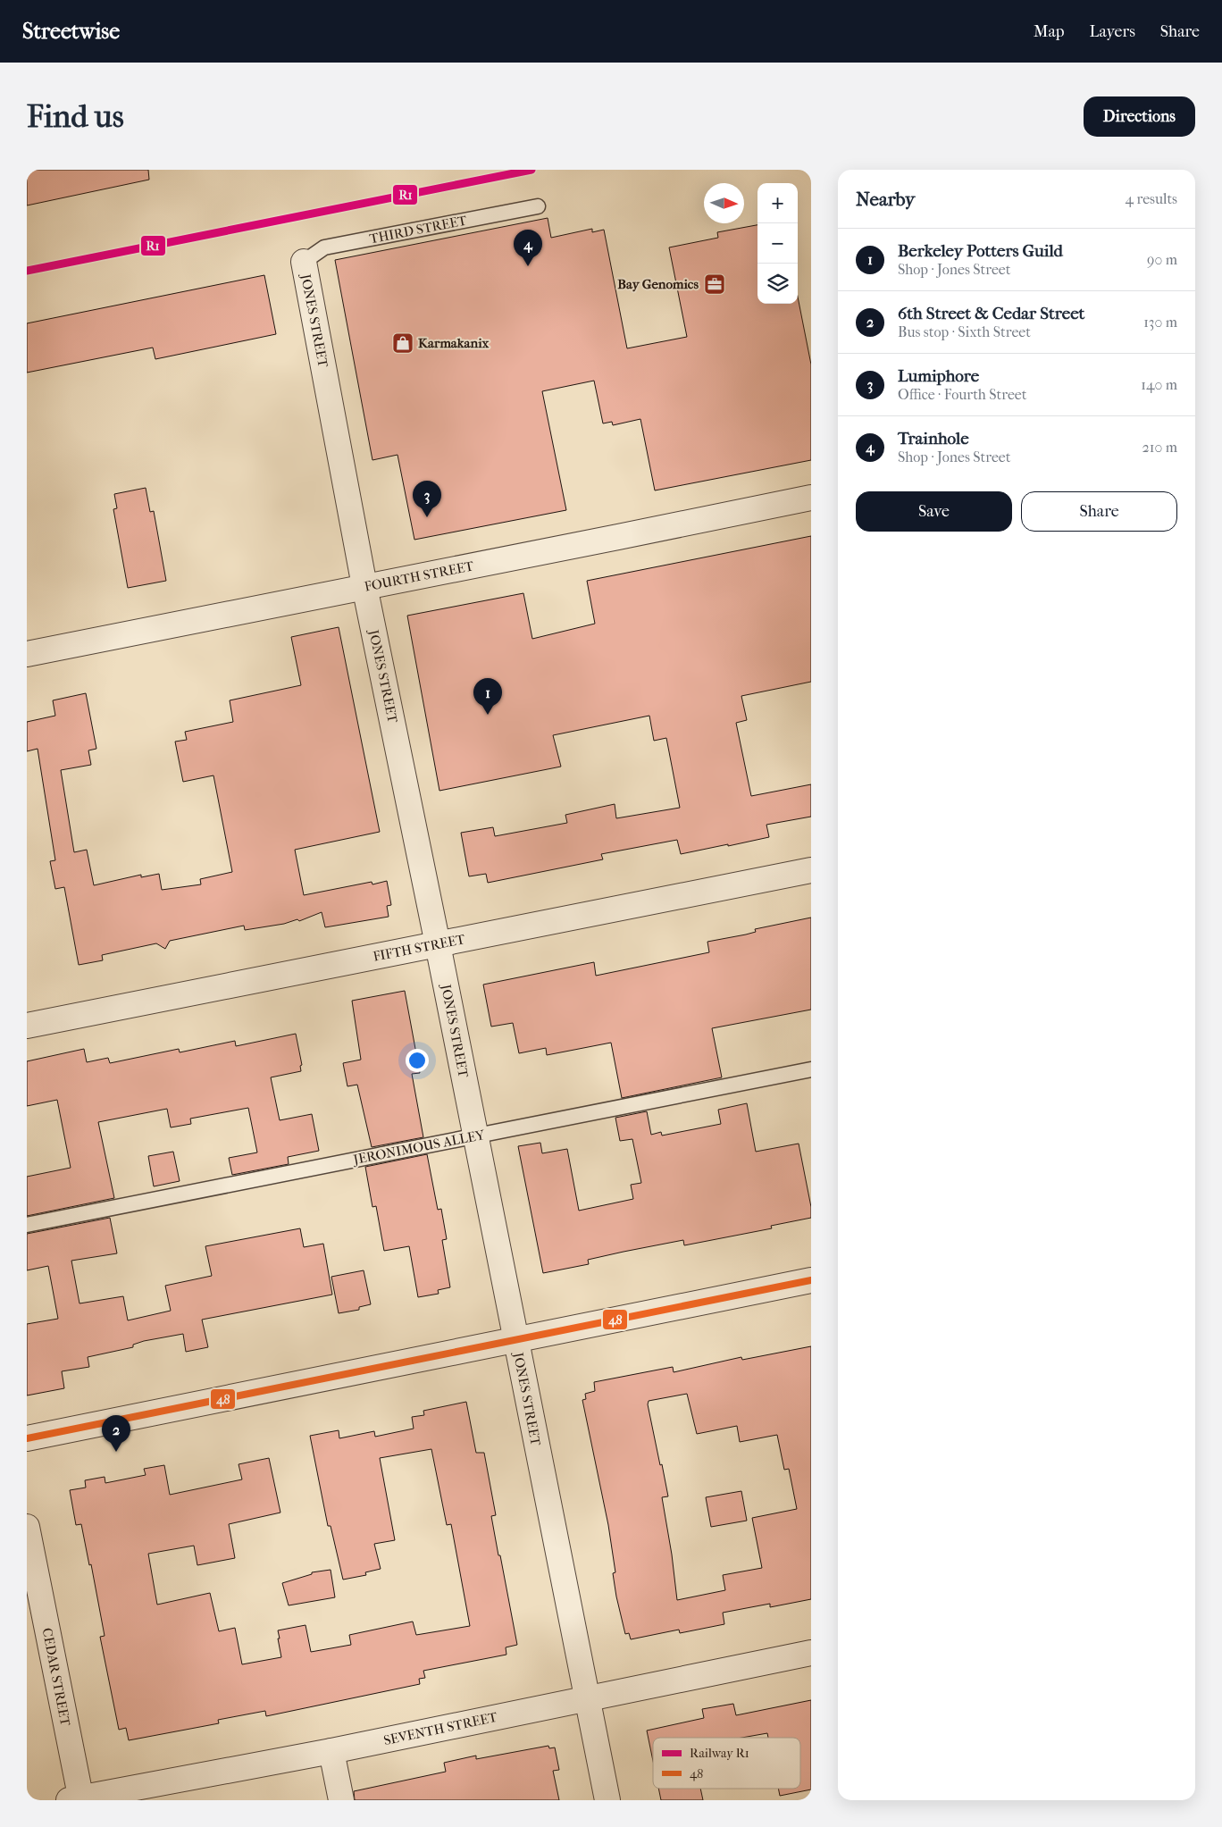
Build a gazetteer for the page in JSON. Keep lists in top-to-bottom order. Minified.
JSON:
{"streets":{"street":["JONES STREET","FOURTH STREET","FIFTH STREET","CEDAR STREET","SEVENTH STREET"],"lane":["THIRD STREET","JERONIMOUS ALLEY"]},"crossings":[["THIRD STREET","JONES STREET"],["JONES STREET","FOURTH STREET"],["JONES STREET","FIFTH STREET"],["JONES STREET","JERONIMOUS ALLEY"],["JONES STREET","SEVENTH STREET"],["CEDAR STREET","SEVENTH STREET"]],"places":{"office":["Bay Genomics"],"shop":["Karmakanix"]},"lines":["rail line R1","transit line 48"],"legend":["Railway R1","48"],"north":"right","page":{"header":"Streetwise","nav":["Map","Layers","Share"],"buttons":["Directions",["Save","Share"]],"title":"Find us","heading":["Nearby","4 results"],"map_buttons":["+","−"],"list":[{"mark":"1","name":"Berkeley Potters Guild","note":"Shop · Jones Street","value":"90 m"},{"mark":"2","name":"6th Street & Cedar Street","note":"Bus stop · Sixth Street","value":"130 m"},{"mark":"3","name":"Lumiphore","note":"Office · Fourth Street","value":"140 m"},{"mark":"4","name":"Trainhole","note":"Shop · Jones Street","value":"210 m"}],"pins":["4","3","1","2"]}}
